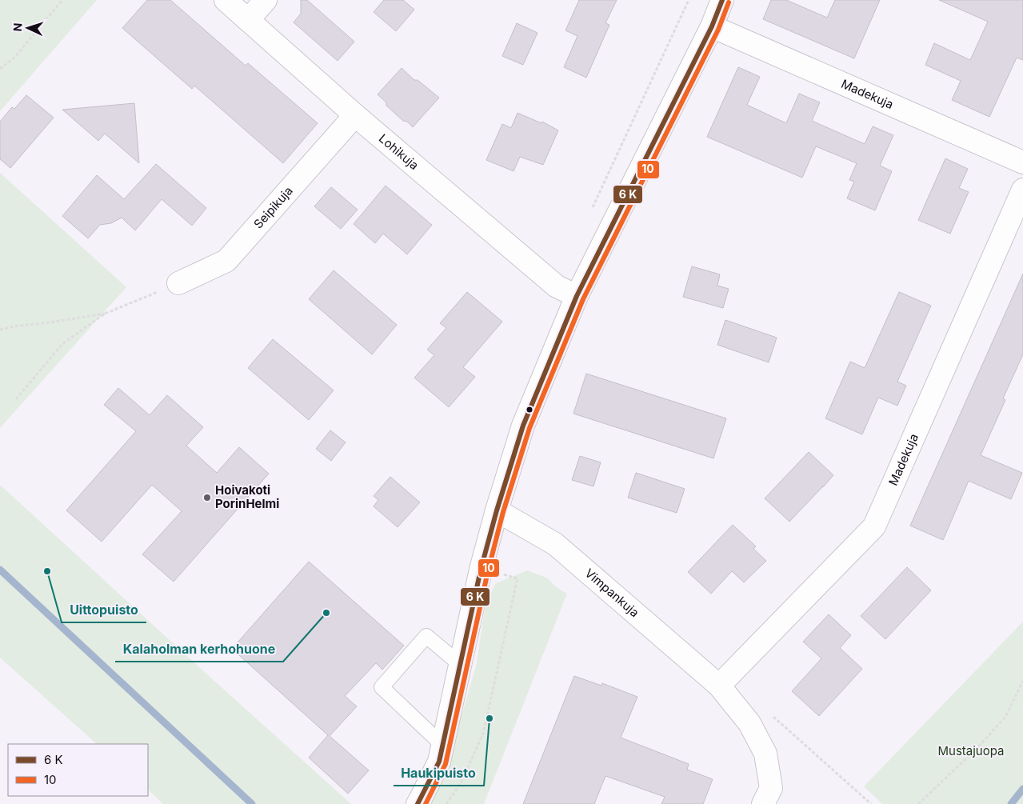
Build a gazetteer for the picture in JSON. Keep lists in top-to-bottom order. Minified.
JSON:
{"streets":{"street":["Madekuja","Lohikuja","Seipikuja","Vimpankuja"]},"crossings":[["Madekuja","Vimpankuja"],["Lohikuja","Seipikuja"]],"parks":["Mustajuopa"],"places":["Hoivakoti PorinHelmi","Uittopuisto","Kalaholman kerhohuone","Haukipuisto"],"lines":["transit line 10"],"legend":["6 K","10"],"north":"left"}
